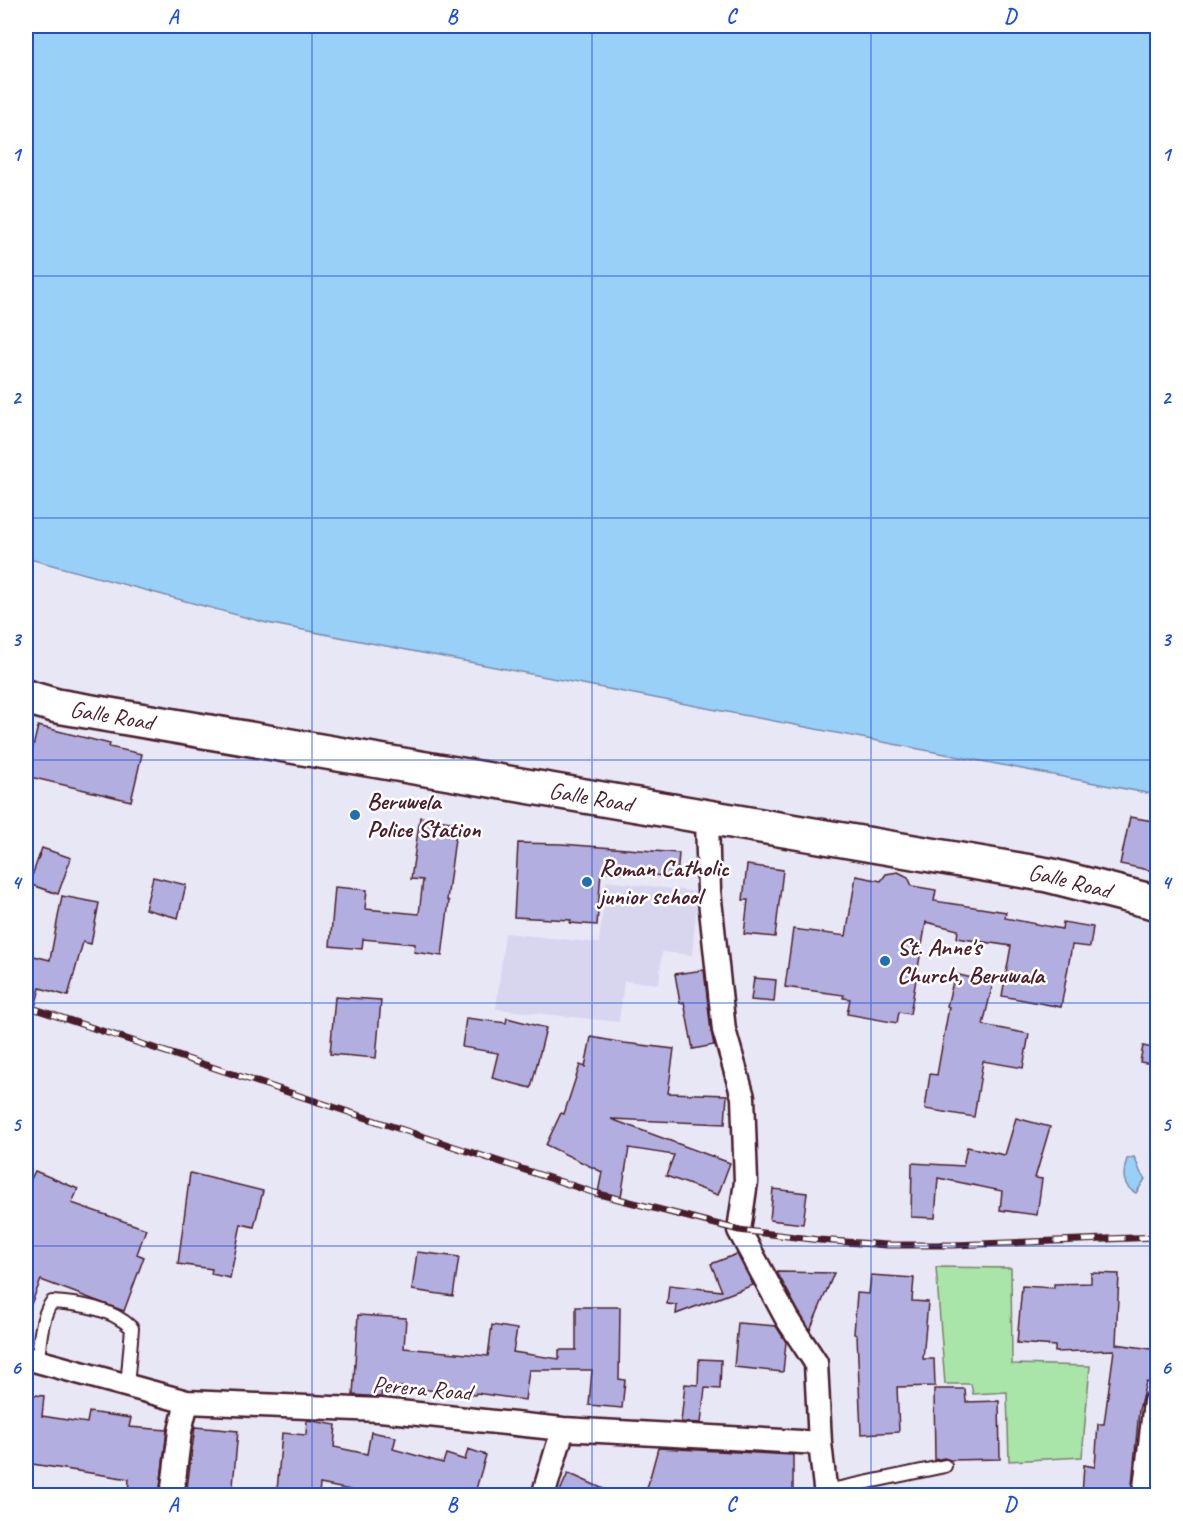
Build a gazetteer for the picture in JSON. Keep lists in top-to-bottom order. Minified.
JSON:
{"streets":{"highway":["Galle Road"],"street":["Perera Road"]},"places":["Beruwela Police Station","Roman Catholic junior school","St. Anne's Church, Beruwala"],"grid":{"columns":["A","B","C","D"],"rows":["1","2","3","4","5","6"]}}
